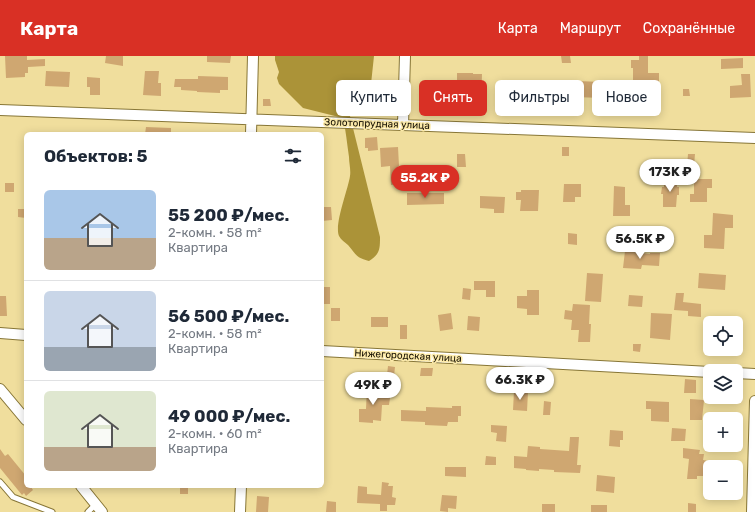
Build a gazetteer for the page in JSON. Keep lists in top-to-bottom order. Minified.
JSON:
{"streets":{"street":["Золотопрудная улица","Нижегородская улица"]},"page":{"header":"Карта","nav":["Карта","Маршрут","Сохранённые"],"chip":["Купить","Снять","Фильтры","Новое"],"heading":"Объектов: 5","price":["173K ₽","55.2K ₽","56.5K ₽","66.3K ₽","49K ₽"],"list":[{"name":"55 200 ₽/мес.","note":"2-комн. · 58 m² · Квартира"},{"name":"56 500 ₽/мес.","note":"2-комн. · 58 m² · Квартира"},{"name":"49 000 ₽/мес.","note":"2-комн. · 60 m² · Квартира"}],"map_buttons":["+","−"]}}
